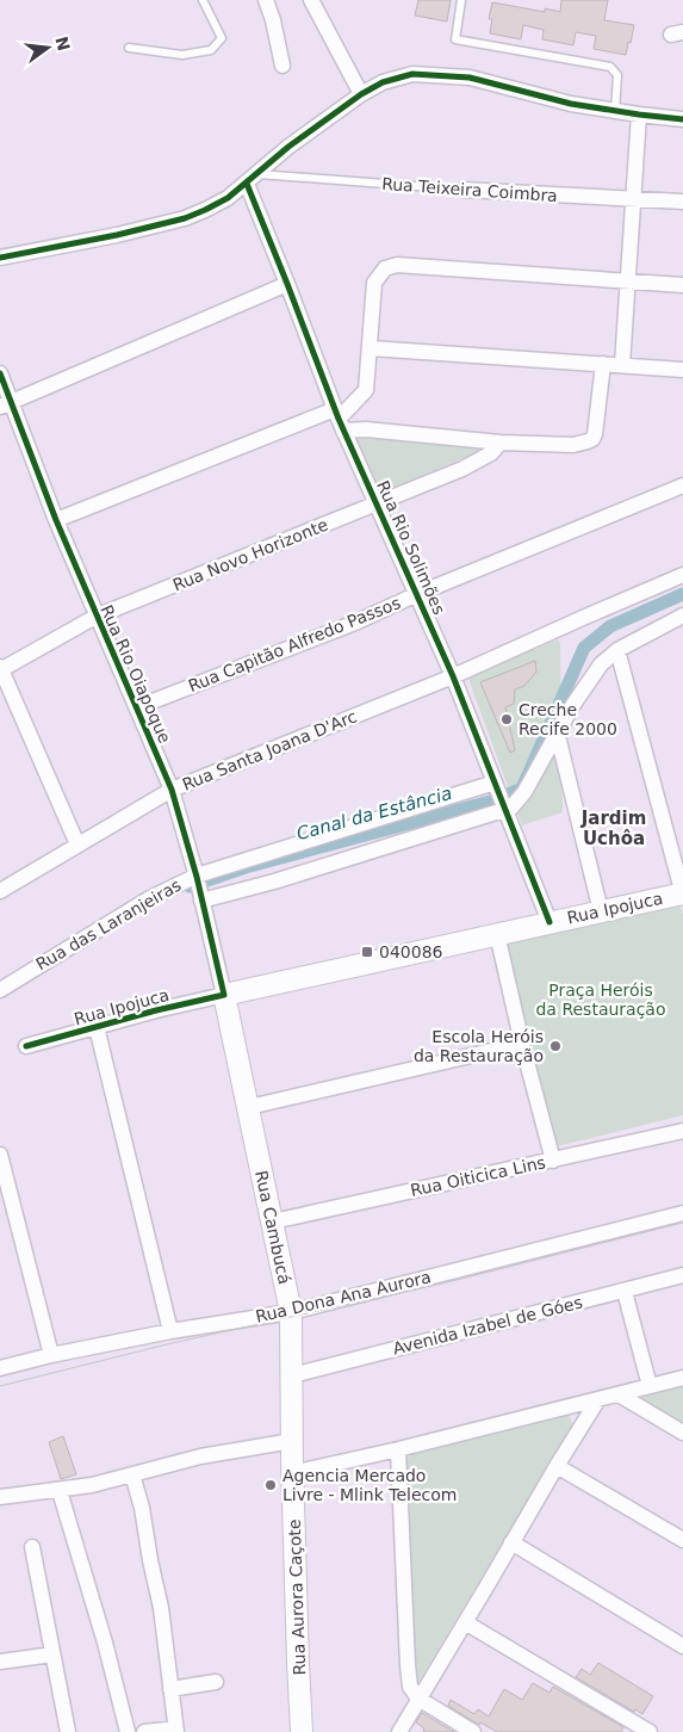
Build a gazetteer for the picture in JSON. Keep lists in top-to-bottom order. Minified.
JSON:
{"streets":{"main road":["Rua Ipojuca","Rua Cambucá","Rua Aurora Caçote"],"street":["Rua Teixeira Coimbra","Rua Rio Solimões","Rua Novo Horizonte","Rua Capitão Alfredo Passos","Rua Rio Oiapoque","Rua Santa Joana D'Arc","Rua das Laranjeiras","Rua Oiticica Lins","Rua Dona Ana Aurora","Avenida Izabel de Góes"]},"crossings":[["Rua Teixeira Coimbra","Rua Rio Solimões"],["Rua Rio Solimões","Rua Novo Horizonte"],["Rua Rio Solimões","Rua Capitão Alfredo Passos"],["Rua Rio Solimões","Rua Santa Joana D'Arc"],["Rua Rio Solimões","Rua Ipojuca"],["Rua Rio Solimões","Rua das Laranjeiras"],["Rua Novo Horizonte","Rua Rio Oiapoque"],["Rua Capitão Alfredo Passos","Rua Rio Oiapoque"],["Rua Rio Oiapoque","Rua Santa Joana D'Arc"],["Rua Rio Oiapoque","Rua Ipojuca"],["Rua Rio Oiapoque","Rua das Laranjeiras"],["Rua Rio Oiapoque","Rua Cambucá"],["Rua Ipojuca","Rua Cambucá"],["Rua Oiticica Lins","Rua Cambucá"],["Rua Cambucá","Rua Dona Ana Aurora"],["Rua Cambucá","Avenida Izabel de Góes"],["Rua Cambucá","Rua Aurora Caçote"]],"districts":["Jardim Uchôa"],"water":["Canal da Estância"],"parks":["Praça Heróis da Restauração"],"places":{"other":["Creche Recife 2000","Escola Heróis da Restauração","Agencia Mercado Livre - Mlink Telecom"],"transit":["040086"]},"north":"right"}
